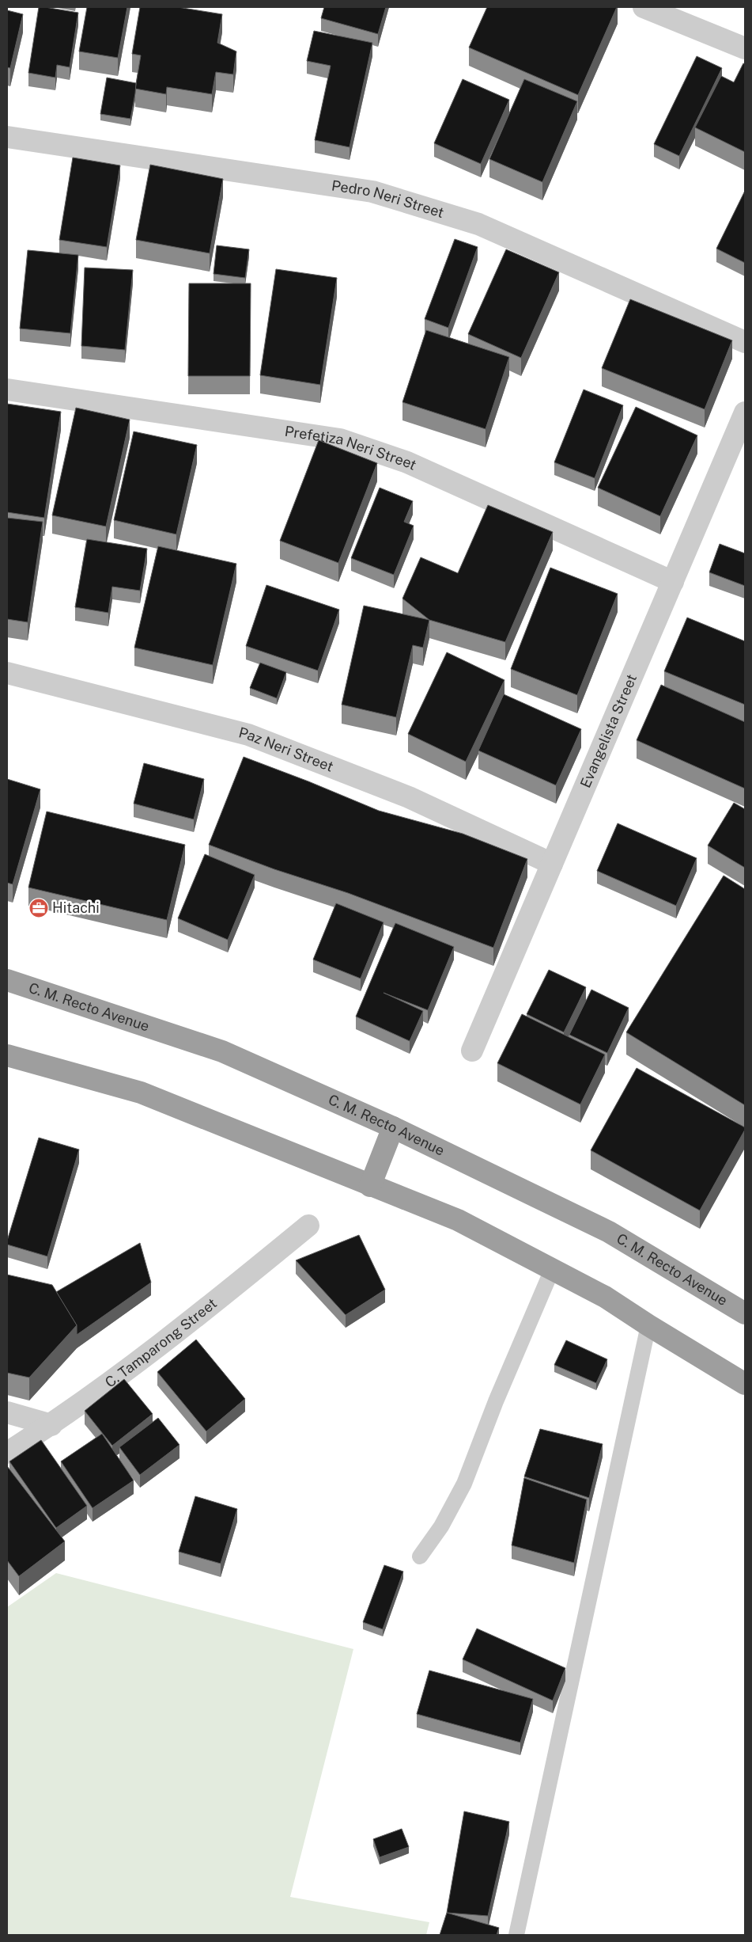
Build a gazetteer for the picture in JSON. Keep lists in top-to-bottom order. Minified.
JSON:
{"streets":{"highway":["C. M. Recto Avenue"],"street":["Pedro Neri Street","Prefetiza Neri Street","Evangelista Street","Paz Neri Street","C. Tamparong Street"]},"crossings":[["Prefetiza Neri Street","Evangelista Street"],["Evangelista Street","Paz Neri Street"]],"places":{"office":["Hitachi"]}}
